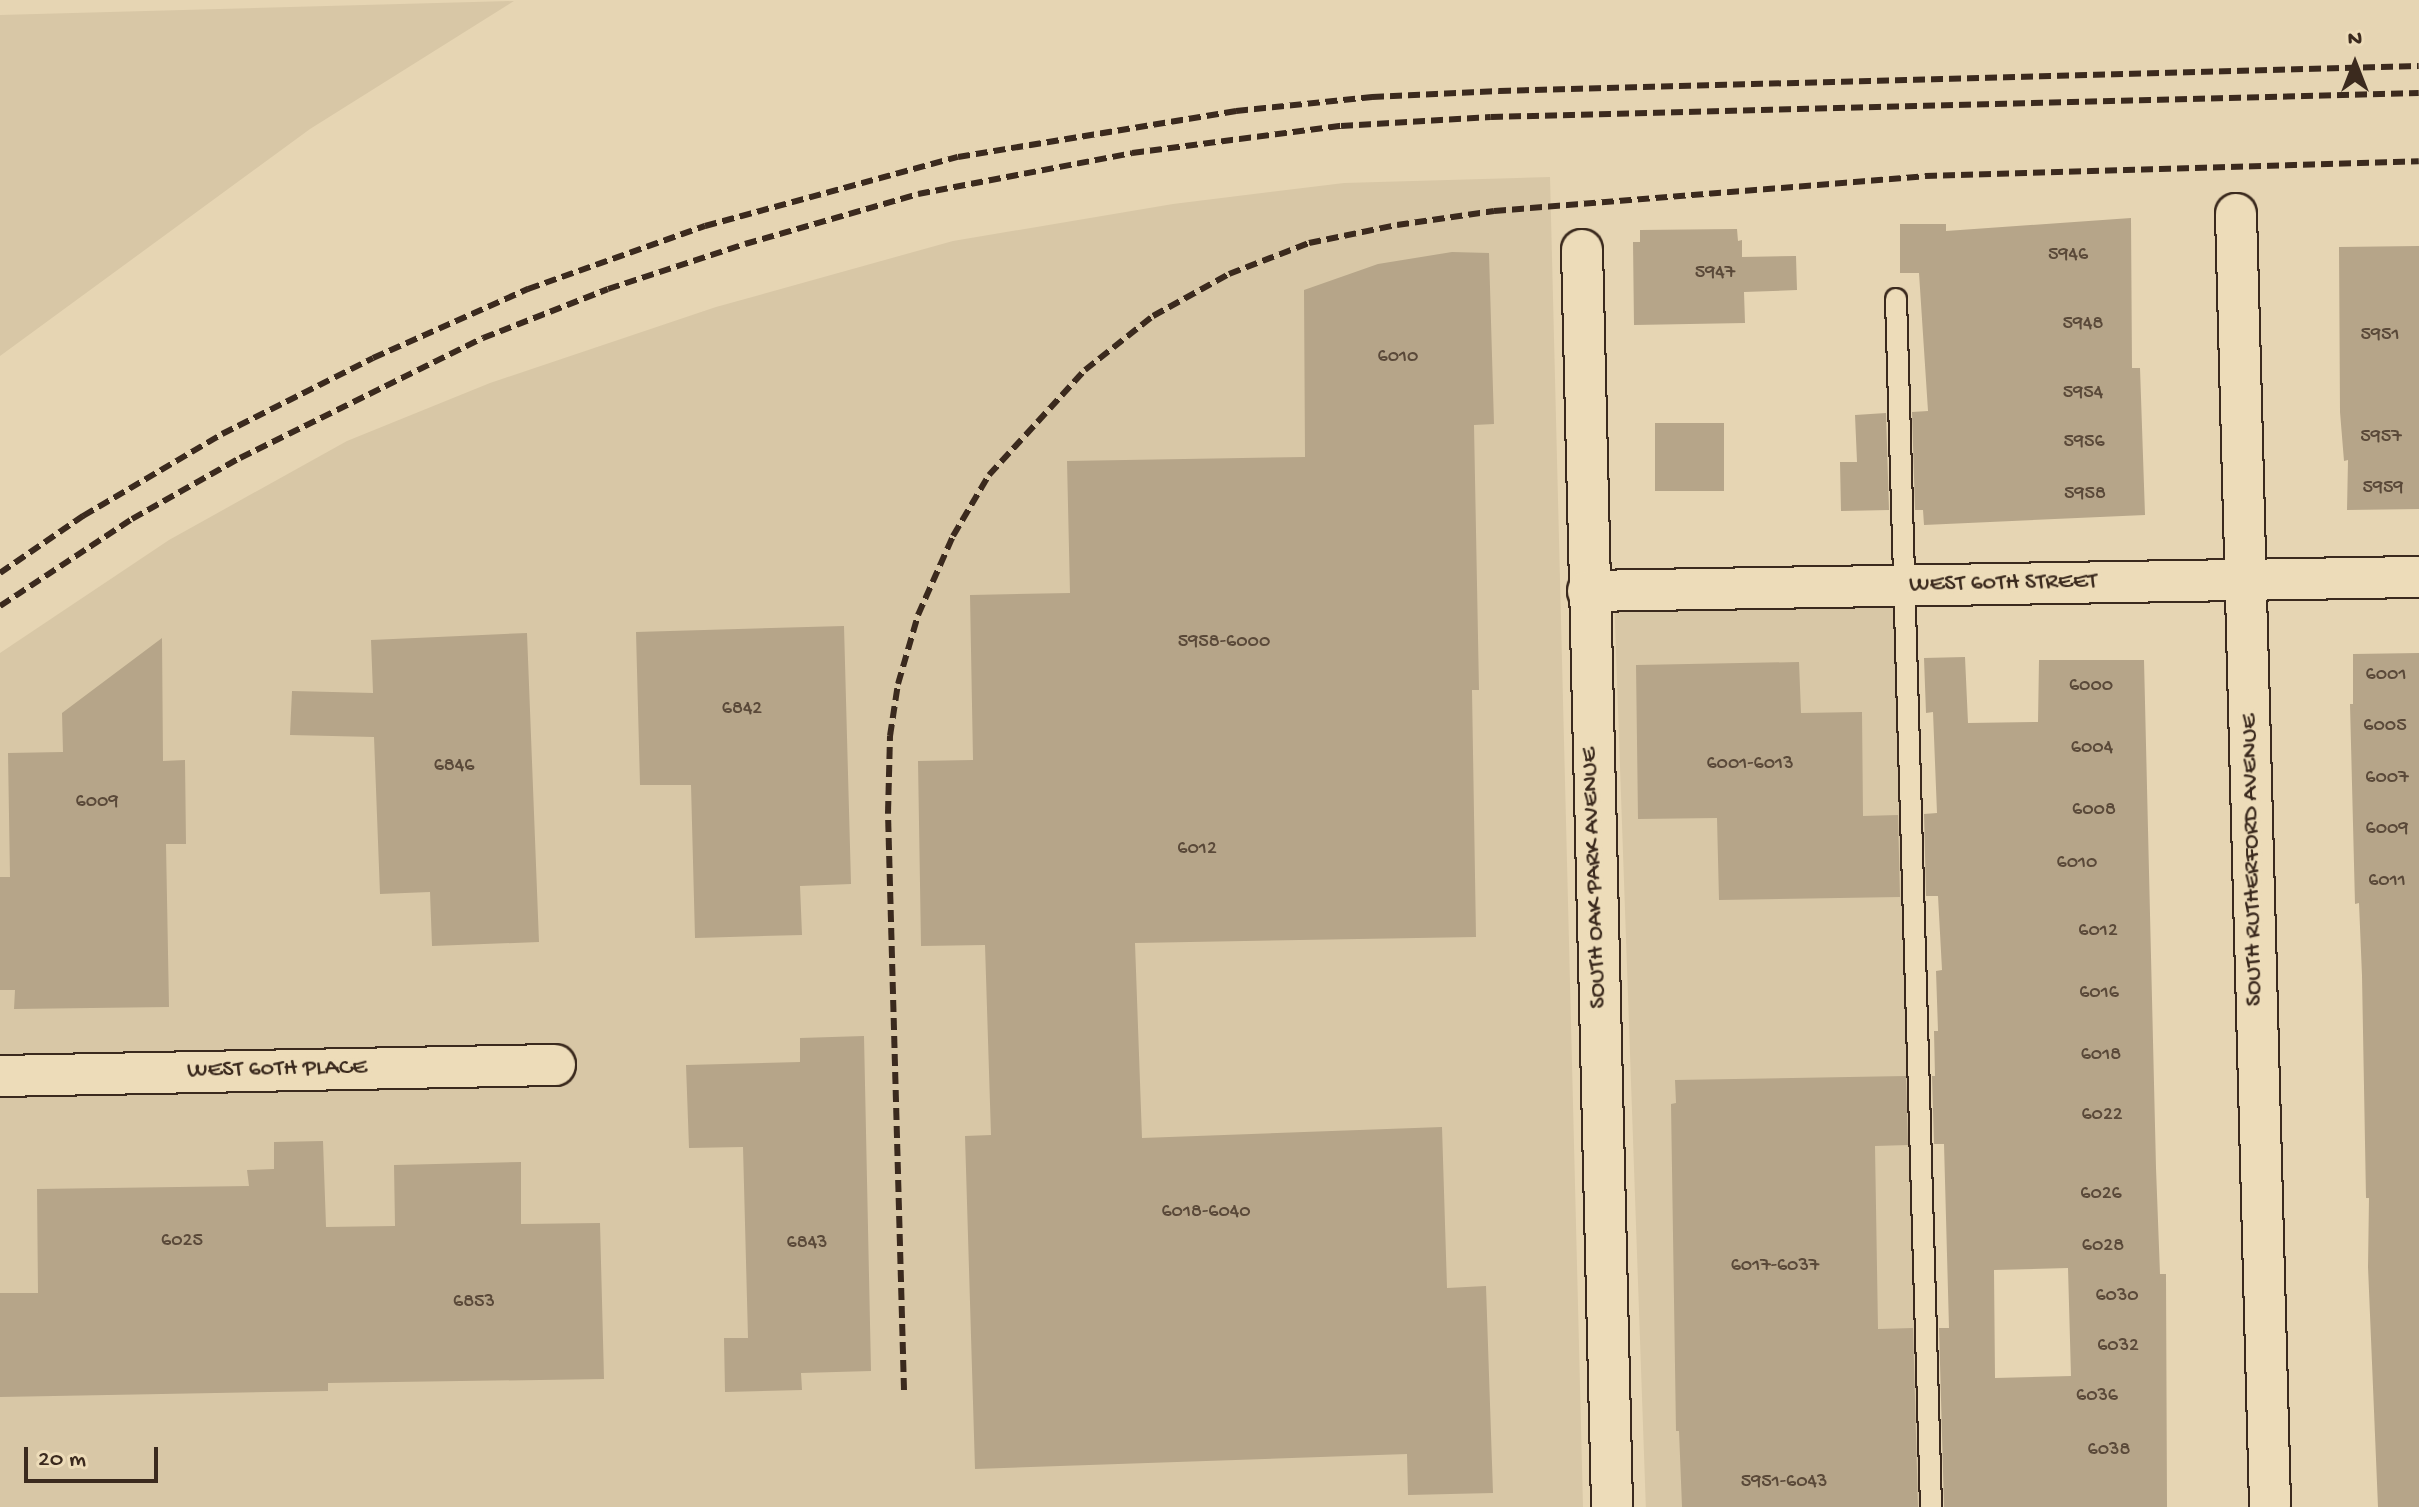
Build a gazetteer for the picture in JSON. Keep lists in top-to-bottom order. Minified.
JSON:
{"streets":{"street":["WEST 60TH STREET","SOUTH RUTHERFORD AVENUE","SOUTH OAK PARK AVENUE","WEST 60TH PLACE"]},"crossings":[["WEST 60TH STREET","SOUTH RUTHERFORD AVENUE"],["WEST 60TH STREET","SOUTH OAK PARK AVENUE"]],"house_numbers":["5946","5947","5948","5951","6010","5954","5957","5956","5959","5958","5958-6000","6001","6000","6842","6005","6004","6001-6013","6846","6007","6009","6008","6009","6012","6010","6011","6012","6016","6018","6022","6026","6018-6040","6025","6843","6028","6017-6037","6030","6853","6032","6036","6038","5951-6043"],"scale_bar":"20 m","north":"top"}
